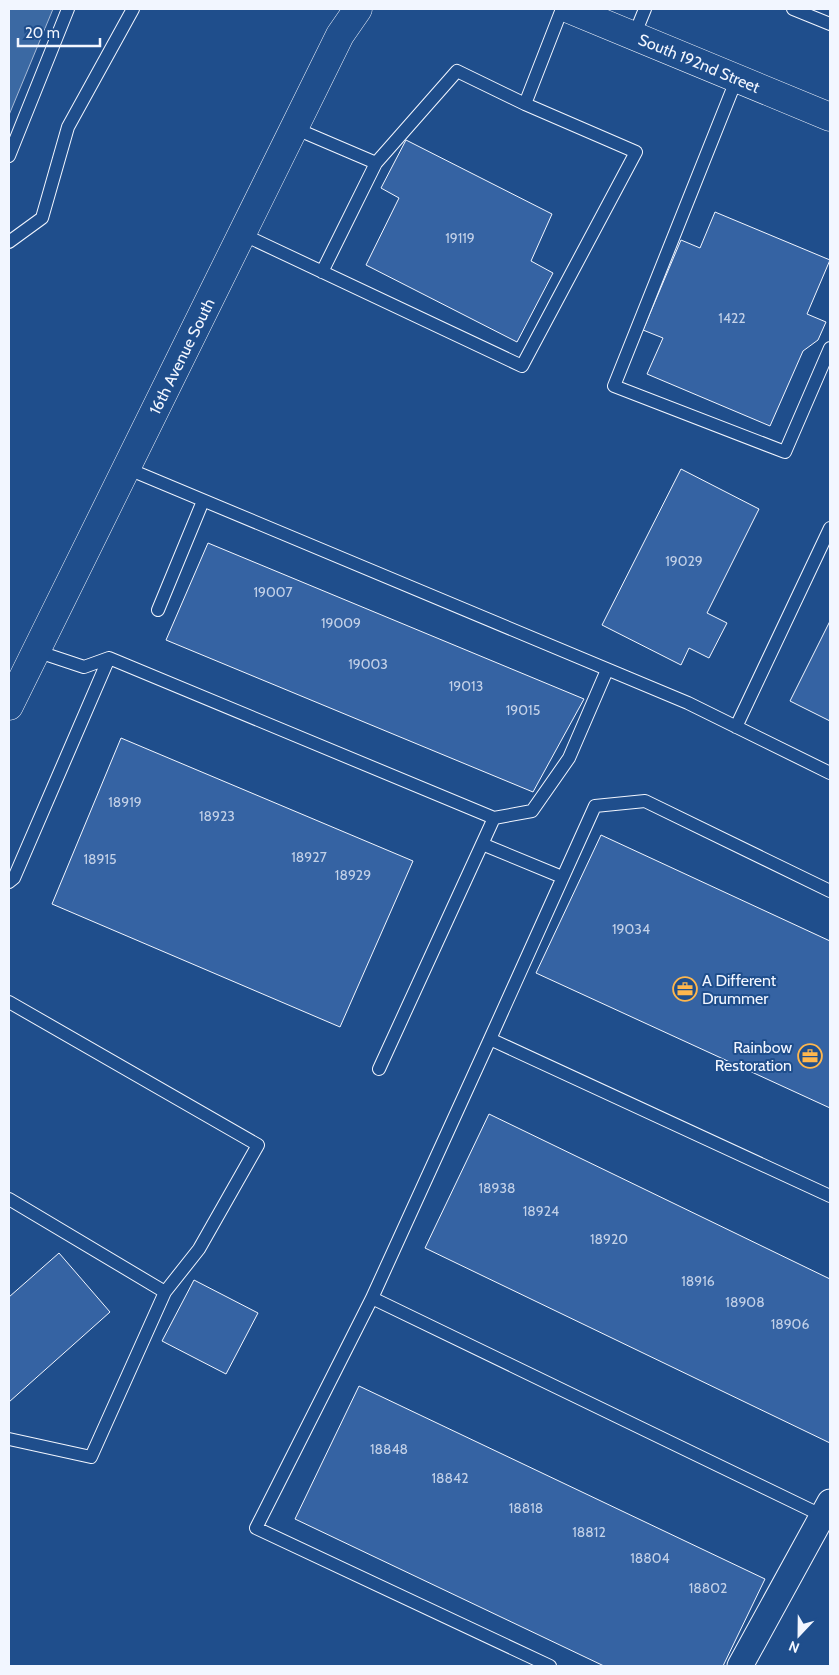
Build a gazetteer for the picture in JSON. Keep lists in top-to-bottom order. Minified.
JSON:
{"streets":{"street":["South 192nd Street","16th Avenue South"]},"places":{"office":["A Different Drummer","Rainbow Restoration"]},"house_numbers":["19119","1422","19029","19007","19009","19003","19013","19015","18919","18923","18927","18915","18929","19034","18938","18924","18920","18916","18908","18906","18848","18842","18818","18812","18804","18802"],"scale_bar":"20 m","north":"bottom"}
